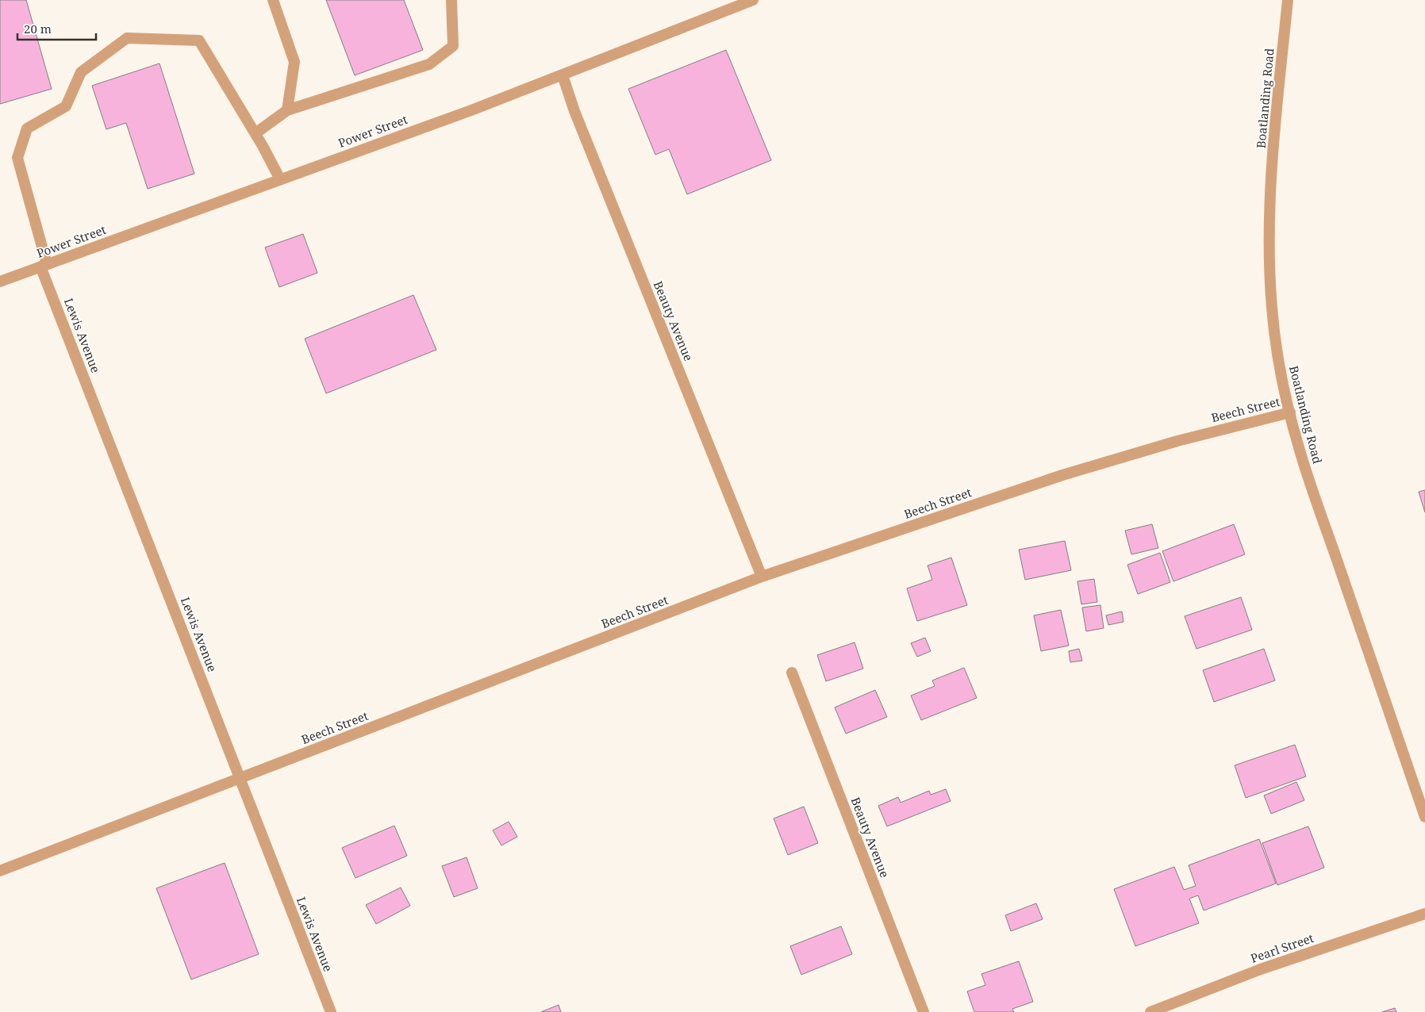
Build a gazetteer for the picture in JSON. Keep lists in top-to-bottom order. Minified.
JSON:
{"streets":{"street":["Boatlanding Road","Power Street","Beauty Avenue","Lewis Avenue","Beech Street","Pearl Street"]},"crossings":[["Boatlanding Road","Beech Street"],["Power Street","Beauty Avenue"],["Power Street","Lewis Avenue"],["Beauty Avenue","Beech Street"],["Lewis Avenue","Beech Street"]],"scale_bar":"20 m"}
